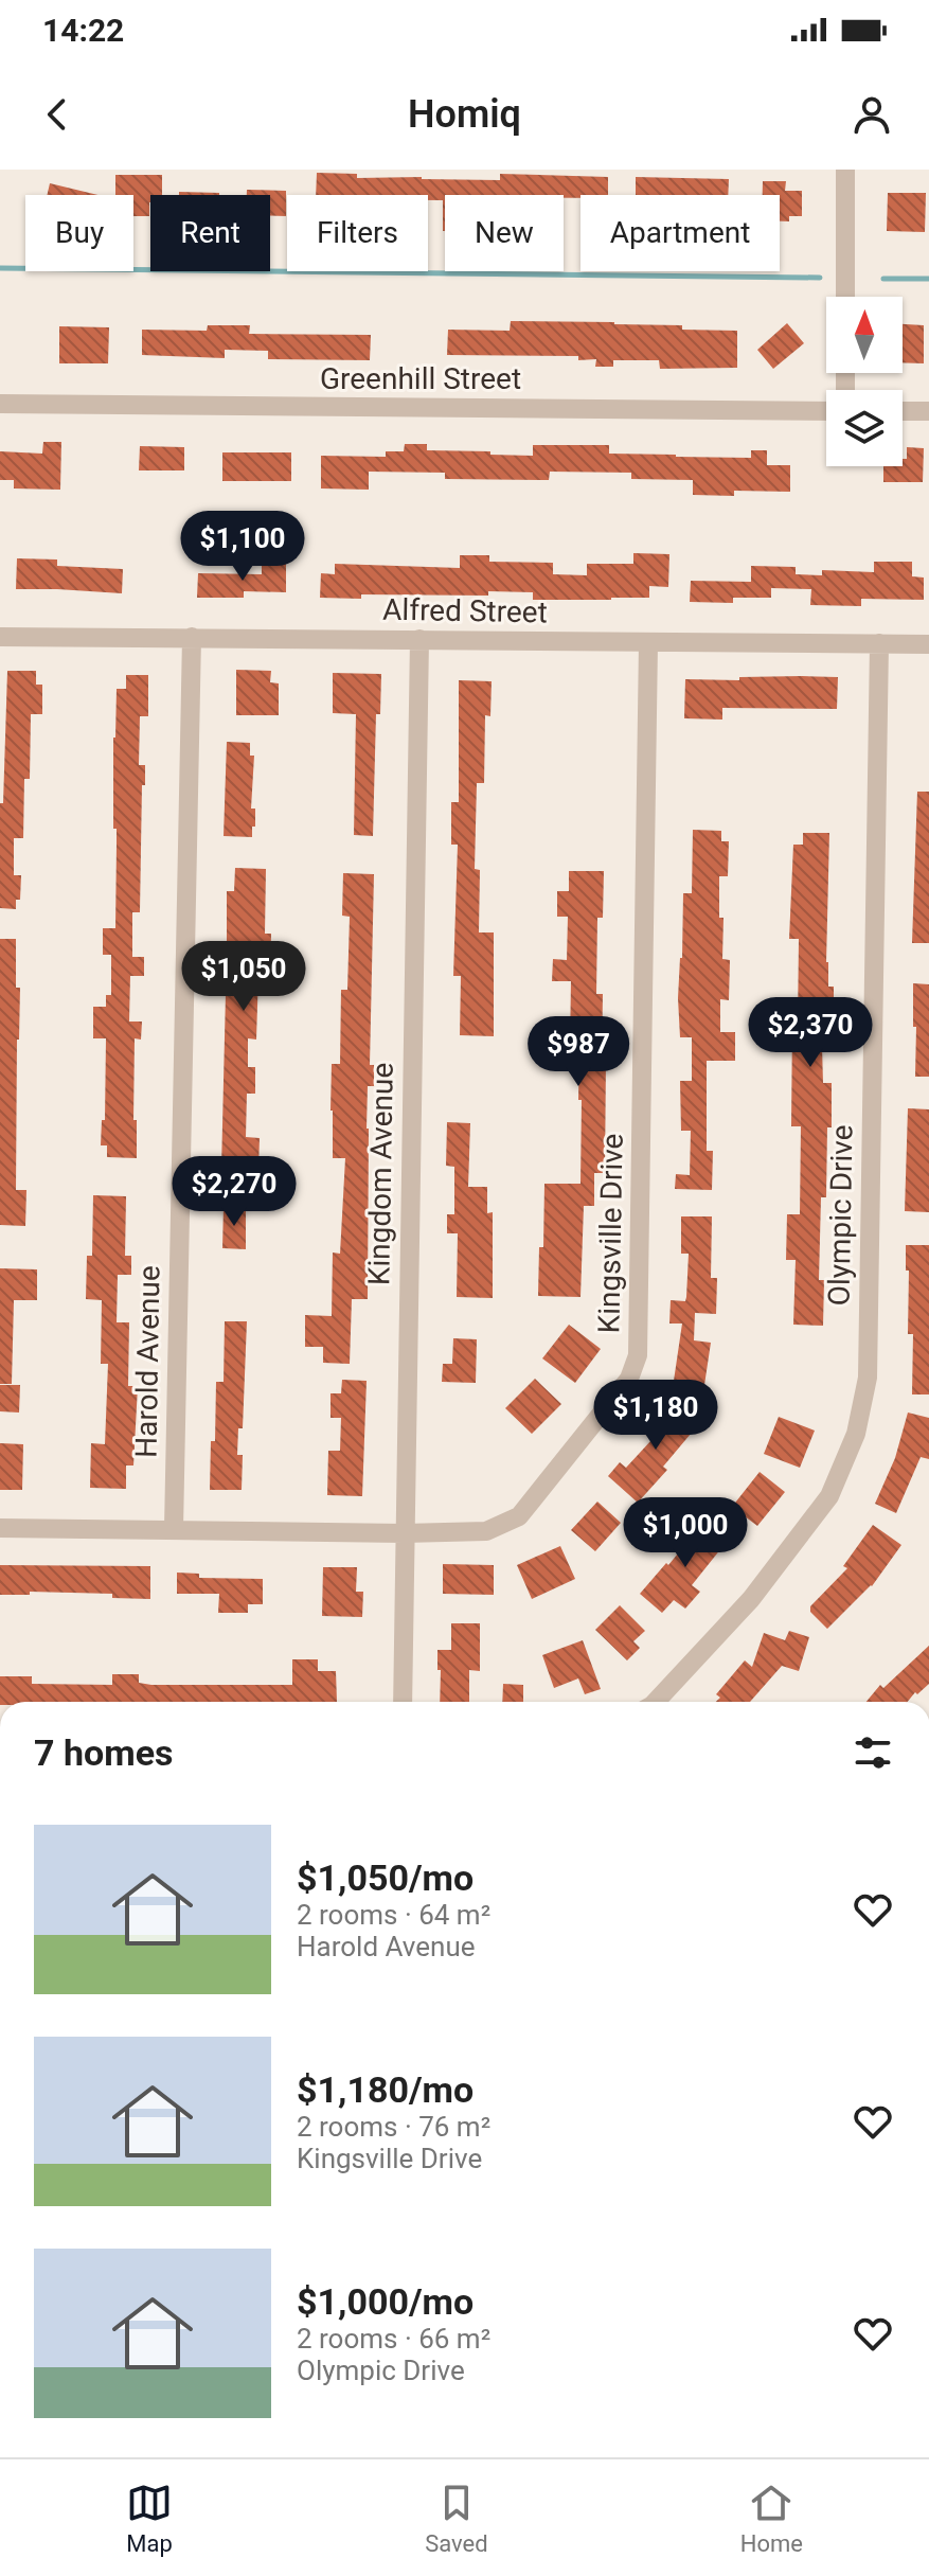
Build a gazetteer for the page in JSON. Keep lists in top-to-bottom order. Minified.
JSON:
{"streets":{"street":["Greenhill Street","Alfred Street","Kingdom Avenue","Olympic Drive","Kingsville Drive","Harold Avenue"]},"crossings":[["Alfred Street","Kingdom Avenue"],["Alfred Street","Olympic Drive"],["Alfred Street","Kingsville Drive"],["Alfred Street","Harold Avenue"],["Kingdom Avenue","Kingsville Drive"],["Kingsville Drive","Harold Avenue"]],"north":"top","page":{"status":"14:22","header":"Homiq","chip":["Buy","Rent","Filters","New","Apartment"],"price":["$1,100","$1,050","$2,370","$987","$2,270","$1,180","$1,000"],"heading":"7 homes","list":[{"name":"$1,050/mo","note":"2 rooms · 64 m² · Harold Avenue"},{"name":"$1,180/mo","note":"2 rooms · 76 m² · Kingsville Drive"},{"name":"$1,000/mo","note":"2 rooms · 66 m² · Olympic Drive"}],"tabs":["Map","Saved","Home"]}}
